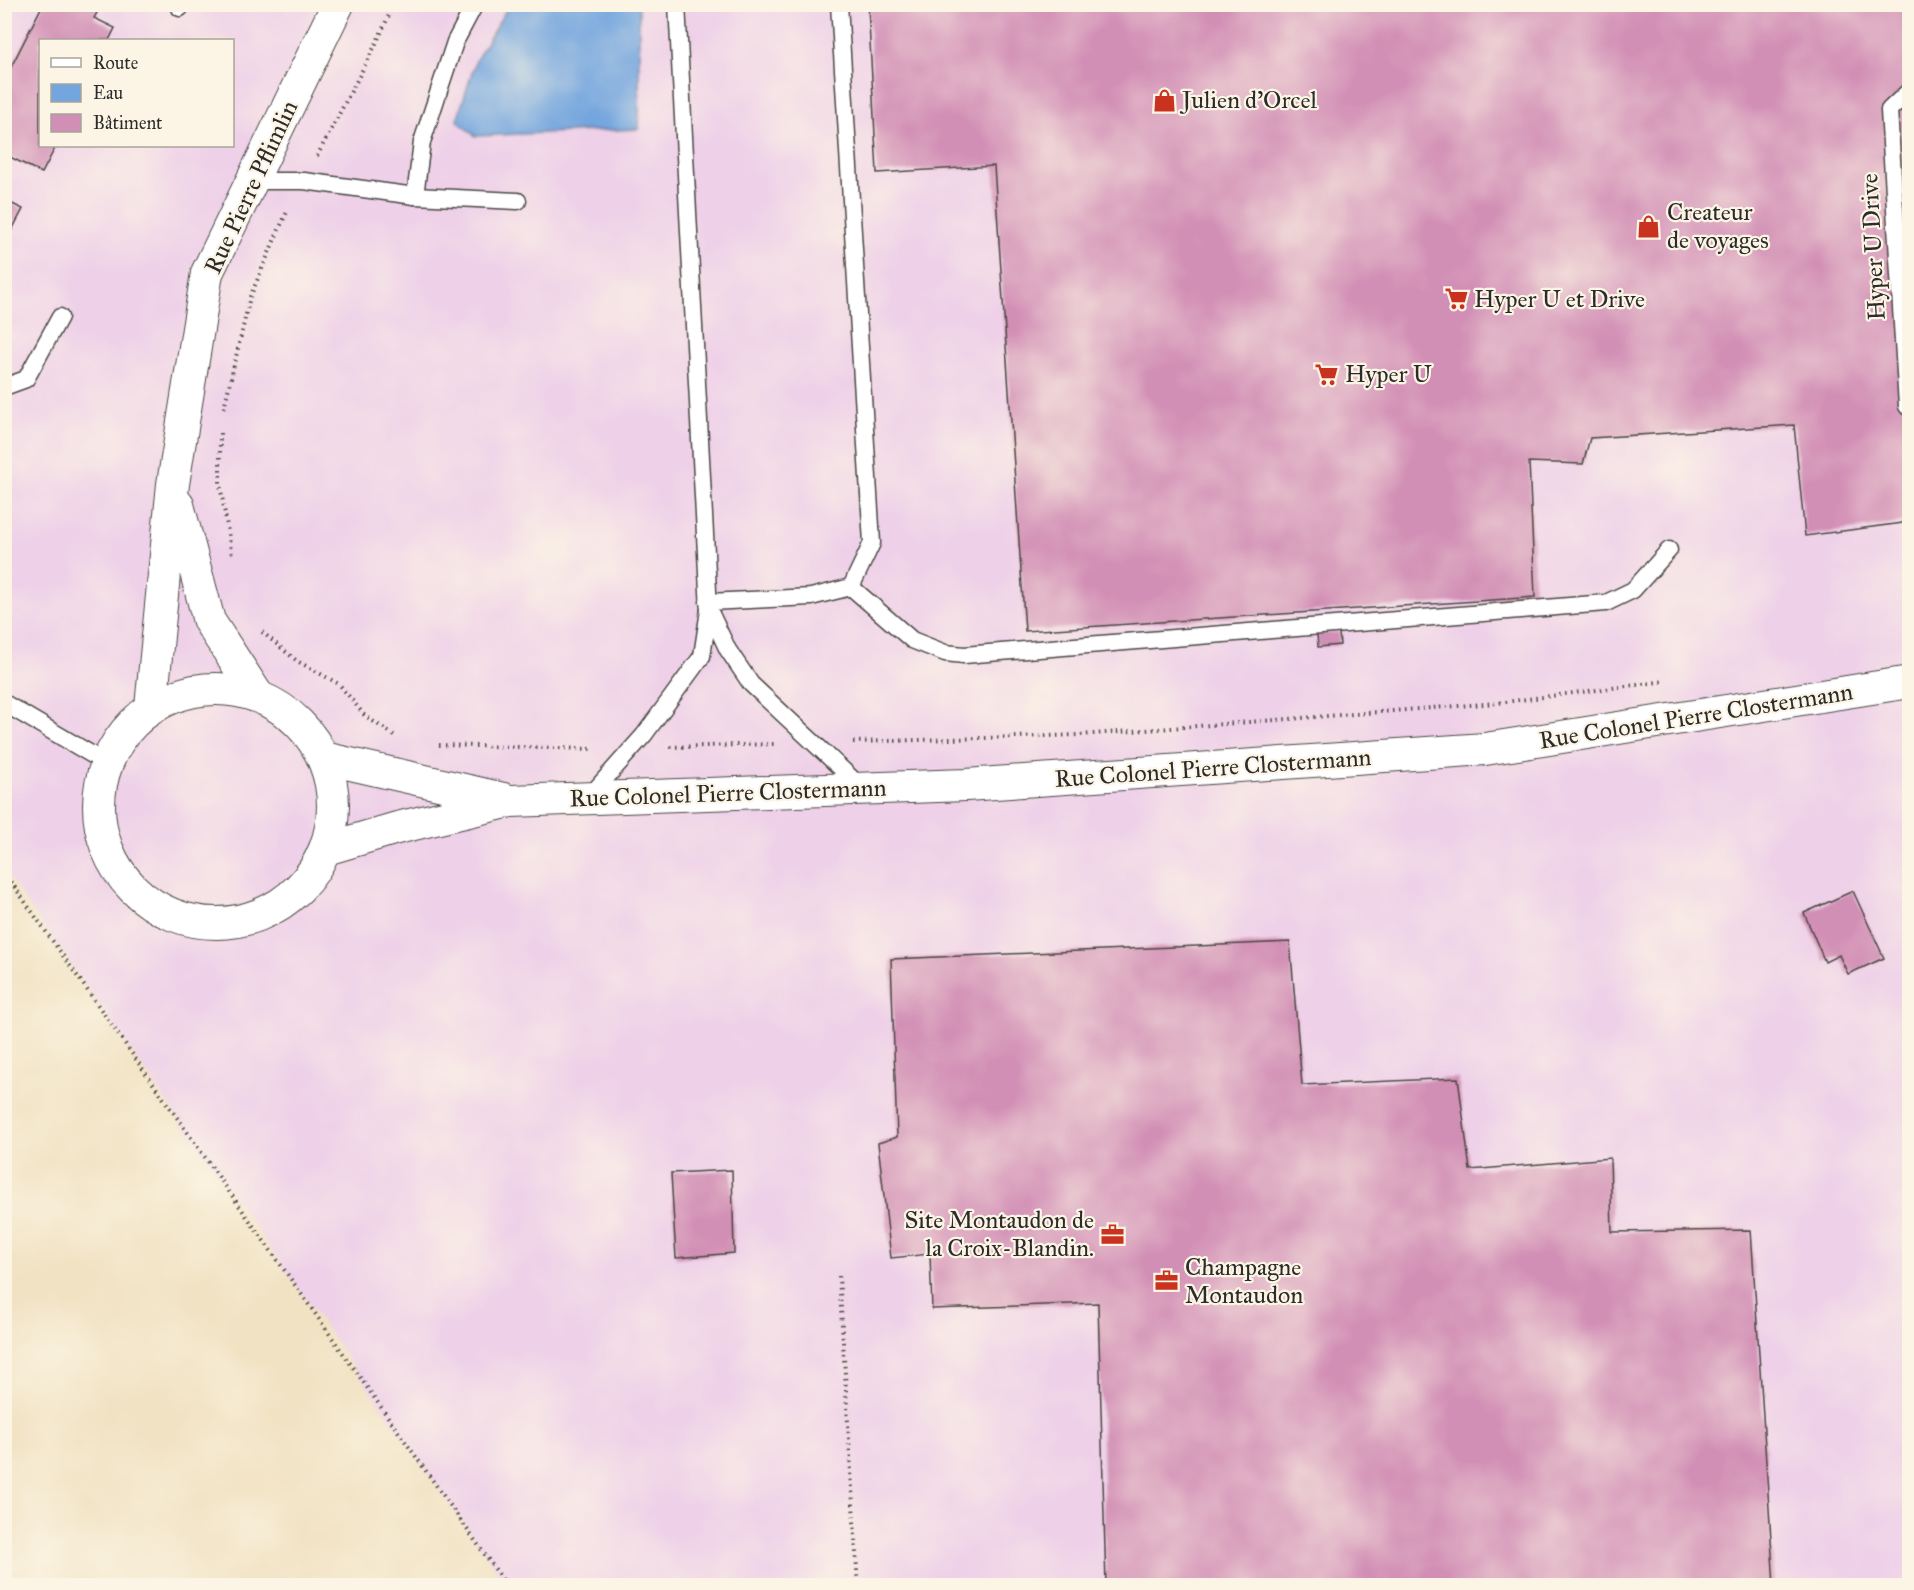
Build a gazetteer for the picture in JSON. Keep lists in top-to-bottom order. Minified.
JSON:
{"streets":{"street":["Rue Pierre Pflimlin","Rue Colonel Pierre Clostermann"],"lane":["Hyper U Drive"]},"places":{"shop":["Julien d'Orcel","Createur de voyages"],"supermarket":["Hyper U et Drive","Hyper U"],"office":["Site Montaudon de la Croix-Blandin.","Champagne Montaudon"]},"legend":["Route","Eau","Bâtiment"]}
